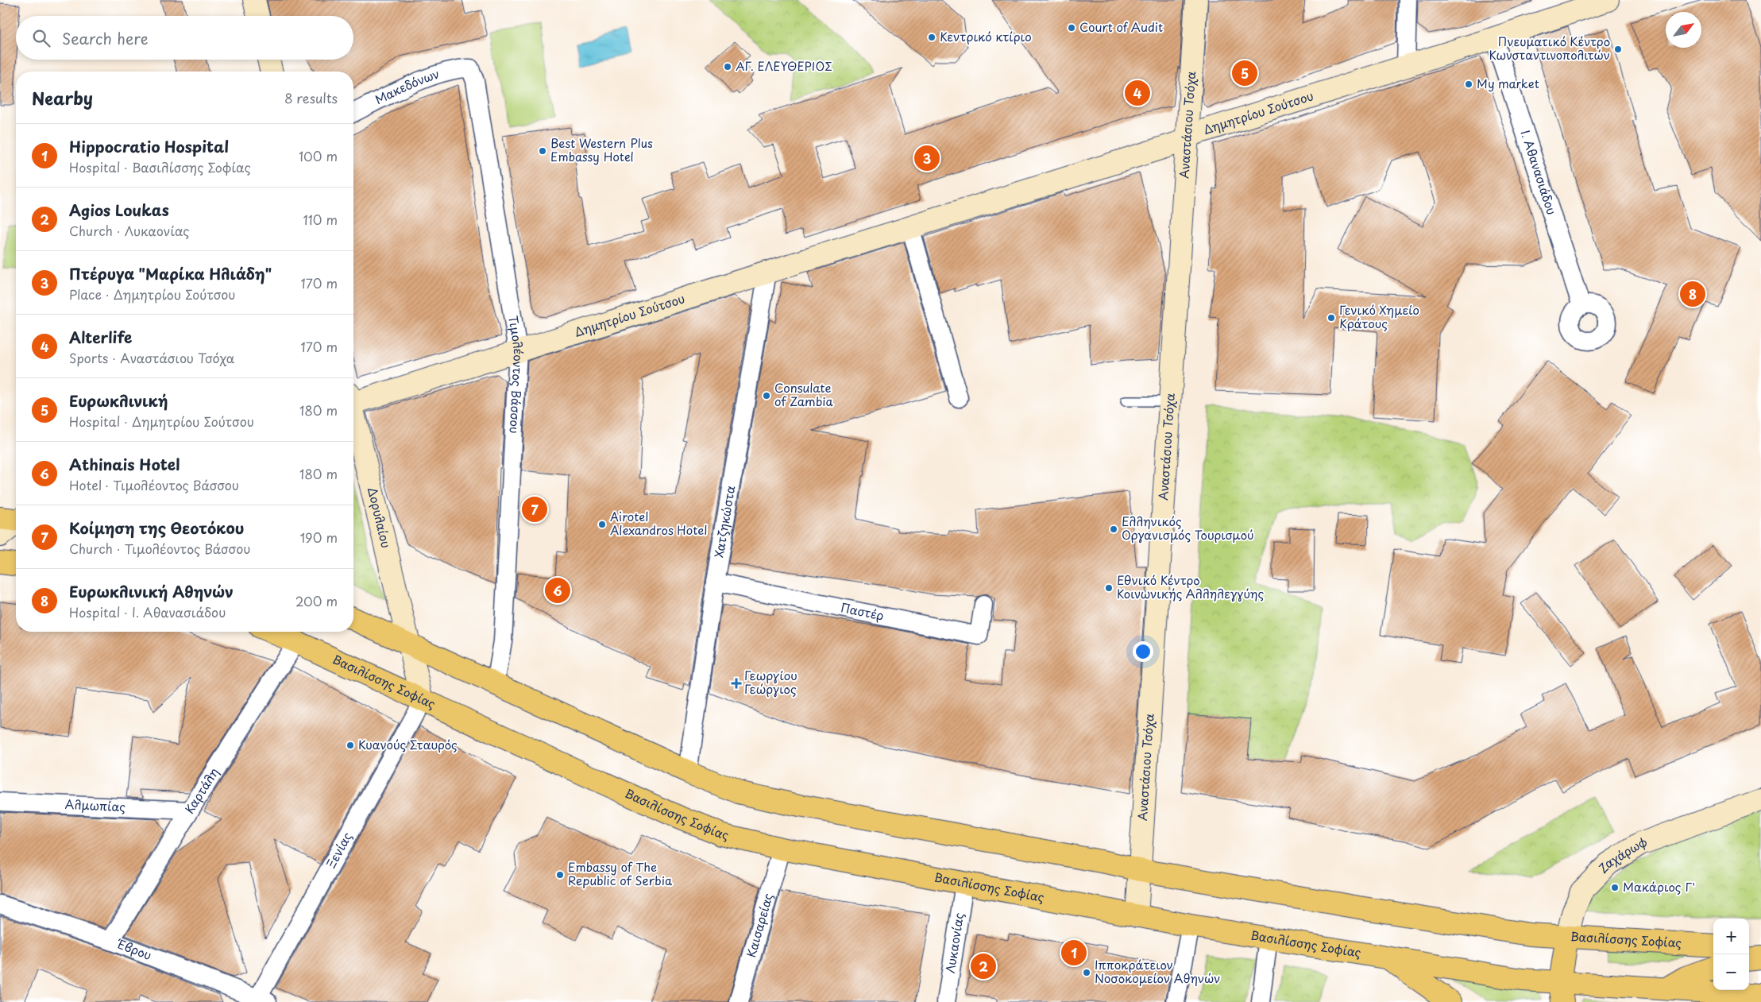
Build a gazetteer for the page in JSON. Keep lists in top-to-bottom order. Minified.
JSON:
{"streets":{"main road":["Βασιλίσσης Σοφίας","Ζαχάρωφ"],"street":["Μακεδόνων","Δημητρίου Σούτσου","Αναστάσιου Τσόχα","Ι. Αθανασιάδου","Τιμολέοντος Βάσσου","Δορυλαίου","Χατζηκώστα","Παστέρ","Καρτάλη","Αλμωπίας","Ξενίας","Καισαρείας","Λυκαονίας","Έβρου"]},"crossings":[["Μακεδόνων","Τιμολέοντος Βάσσου"],["Δημητρίου Σούτσου","Αναστάσιου Τσόχα"],["Δημητρίου Σούτσου","Ι. Αθανασιάδου"],["Δημητρίου Σούτσου","Τιμολέοντος Βάσσου"],["Δημητρίου Σούτσου","Χατζηκώστα"],["Αναστάσιου Τσόχα","Βασιλίσσης Σοφίας"],["Τιμολέοντος Βάσσου","Βασιλίσσης Σοφίας"],["Δορυλαίου","Βασιλίσσης Σοφίας"],["Δορυλαίου","Ξενίας"],["Χατζηκώστα","Παστέρ"],["Χατζηκώστα","Βασιλίσσης Σοφίας"],["Βασιλίσσης Σοφίας","Καρτάλη"],["Βασιλίσσης Σοφίας","Ξενίας"],["Βασιλίσσης Σοφίας","Ζαχάρωφ"],["Βασιλίσσης Σοφίας","Καισαρείας"],["Βασιλίσσης Σοφίας","Λυκαονίας"],["Καρτάλη","Αλμωπίας"],["Καρτάλη","Έβρου"],["Ξενίας","Έβρου"]],"places":{"other":["Court of Audit","Κεντρικό κτίριο","Πνευματικό Κέντρο Κωνσταντινοπολιτών","ΑΓ. ΕΛΕΥΘΕΡΙΟΣ","My market","Best Western Plus Embassy Hotel","Γενικό Χημείο Κράτους","Consulate of Zambia","Airotel Alexandros Hotel","Ελληνικός Οργανισμός Τουρισμού","Εθνικό Κέντρο Κοινωνικής Αλληλεγγύης","Κυανούς Σταυρός","Embassy of The Republic of Serbia","Μακάριος Γ'","Ιπποκράτειον Νοσοκομείον Αθηνών"],"health":["Γεωργίου Γεώργιος"]},"north":"top right","page":{"search":"Search here","pins":["5","4","3","8","7","6","1","2"],"heading":["Nearby","8 results"],"list":[{"mark":"1","name":"Hippocratio Hospital","note":"Hospital · Βασιλίσσης Σοφίας","value":"100 m"},{"mark":"2","name":"Agios Loukas","note":"Church · Λυκαονίας","value":"110 m"},{"mark":"3","name":"Πτέρυγα \"Μαρίκα Ηλιάδη\"","note":"Place · Δημητρίου Σούτσου","value":"170 m"},{"mark":"4","name":"Alterlife","note":"Sports · Αναστάσιου Τσόχα","value":"170 m"},{"mark":"5","name":"Ευρωκλινική","note":"Hospital · Δημητρίου Σούτσου","value":"180 m"},{"mark":"6","name":"Athinais Hotel","note":"Hotel · Τιμολέοντος Βάσσου","value":"180 m"},{"mark":"7","name":"Κοίμηση της Θεοτόκου","note":"Church · Τιμολέοντος Βάσσου","value":"190 m"},{"mark":"8","name":"Ευρωκλινική Αθηνών","note":"Hospital · Ι. Αθανασιάδου","value":"200 m"}],"map_buttons":["+","−"]}}
